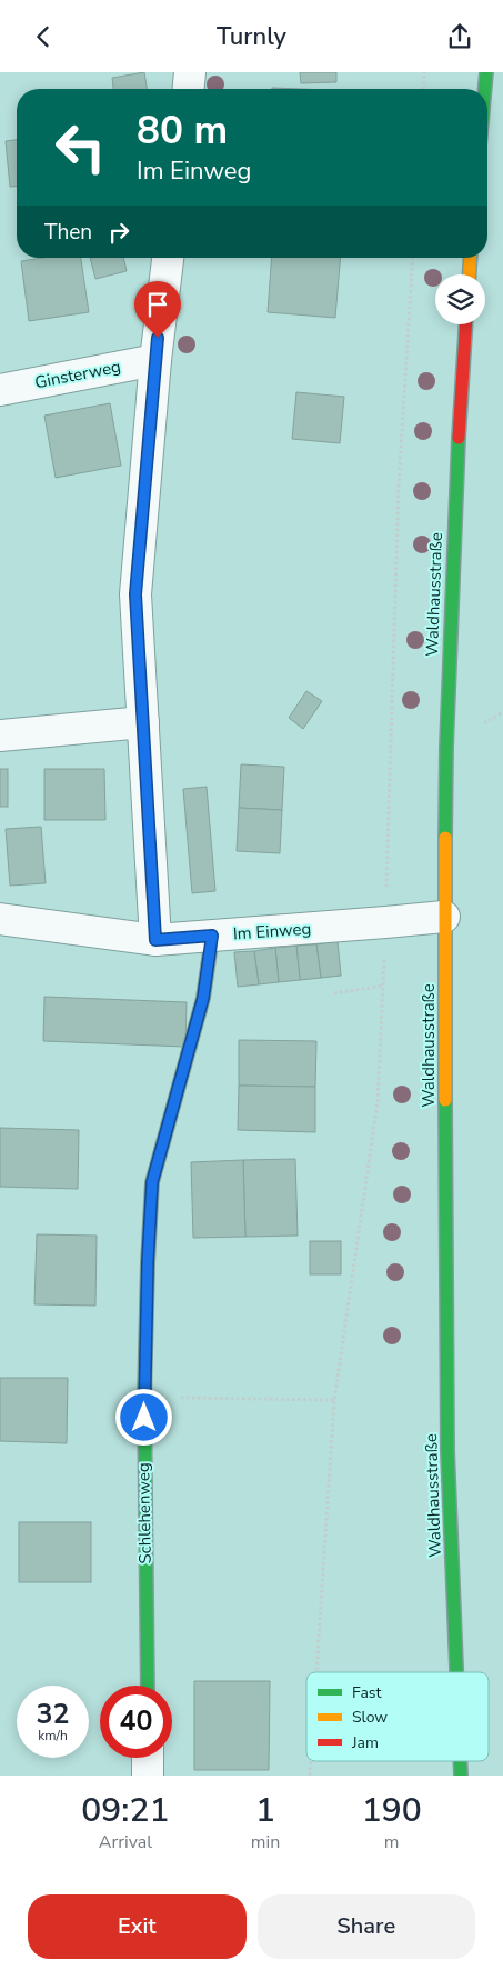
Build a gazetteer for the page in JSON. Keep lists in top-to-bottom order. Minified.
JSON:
{"streets":{"street":["Ginsterweg","Waldhausstraße","Im Einweg","Schlehenweg"]},"crossings":[["Waldhausstraße","Im Einweg"],["Im Einweg","Schlehenweg"]],"legend":["Fast","Slow","Jam"],"page":{"header":"Turnly","turn":["80 m","Im Einweg"],"then":"Then","speed":"32 km/h","limit":"40","eta":["09:21","Arrival","1","min","190","m"],"buttons":["Exit","Share"]}}
